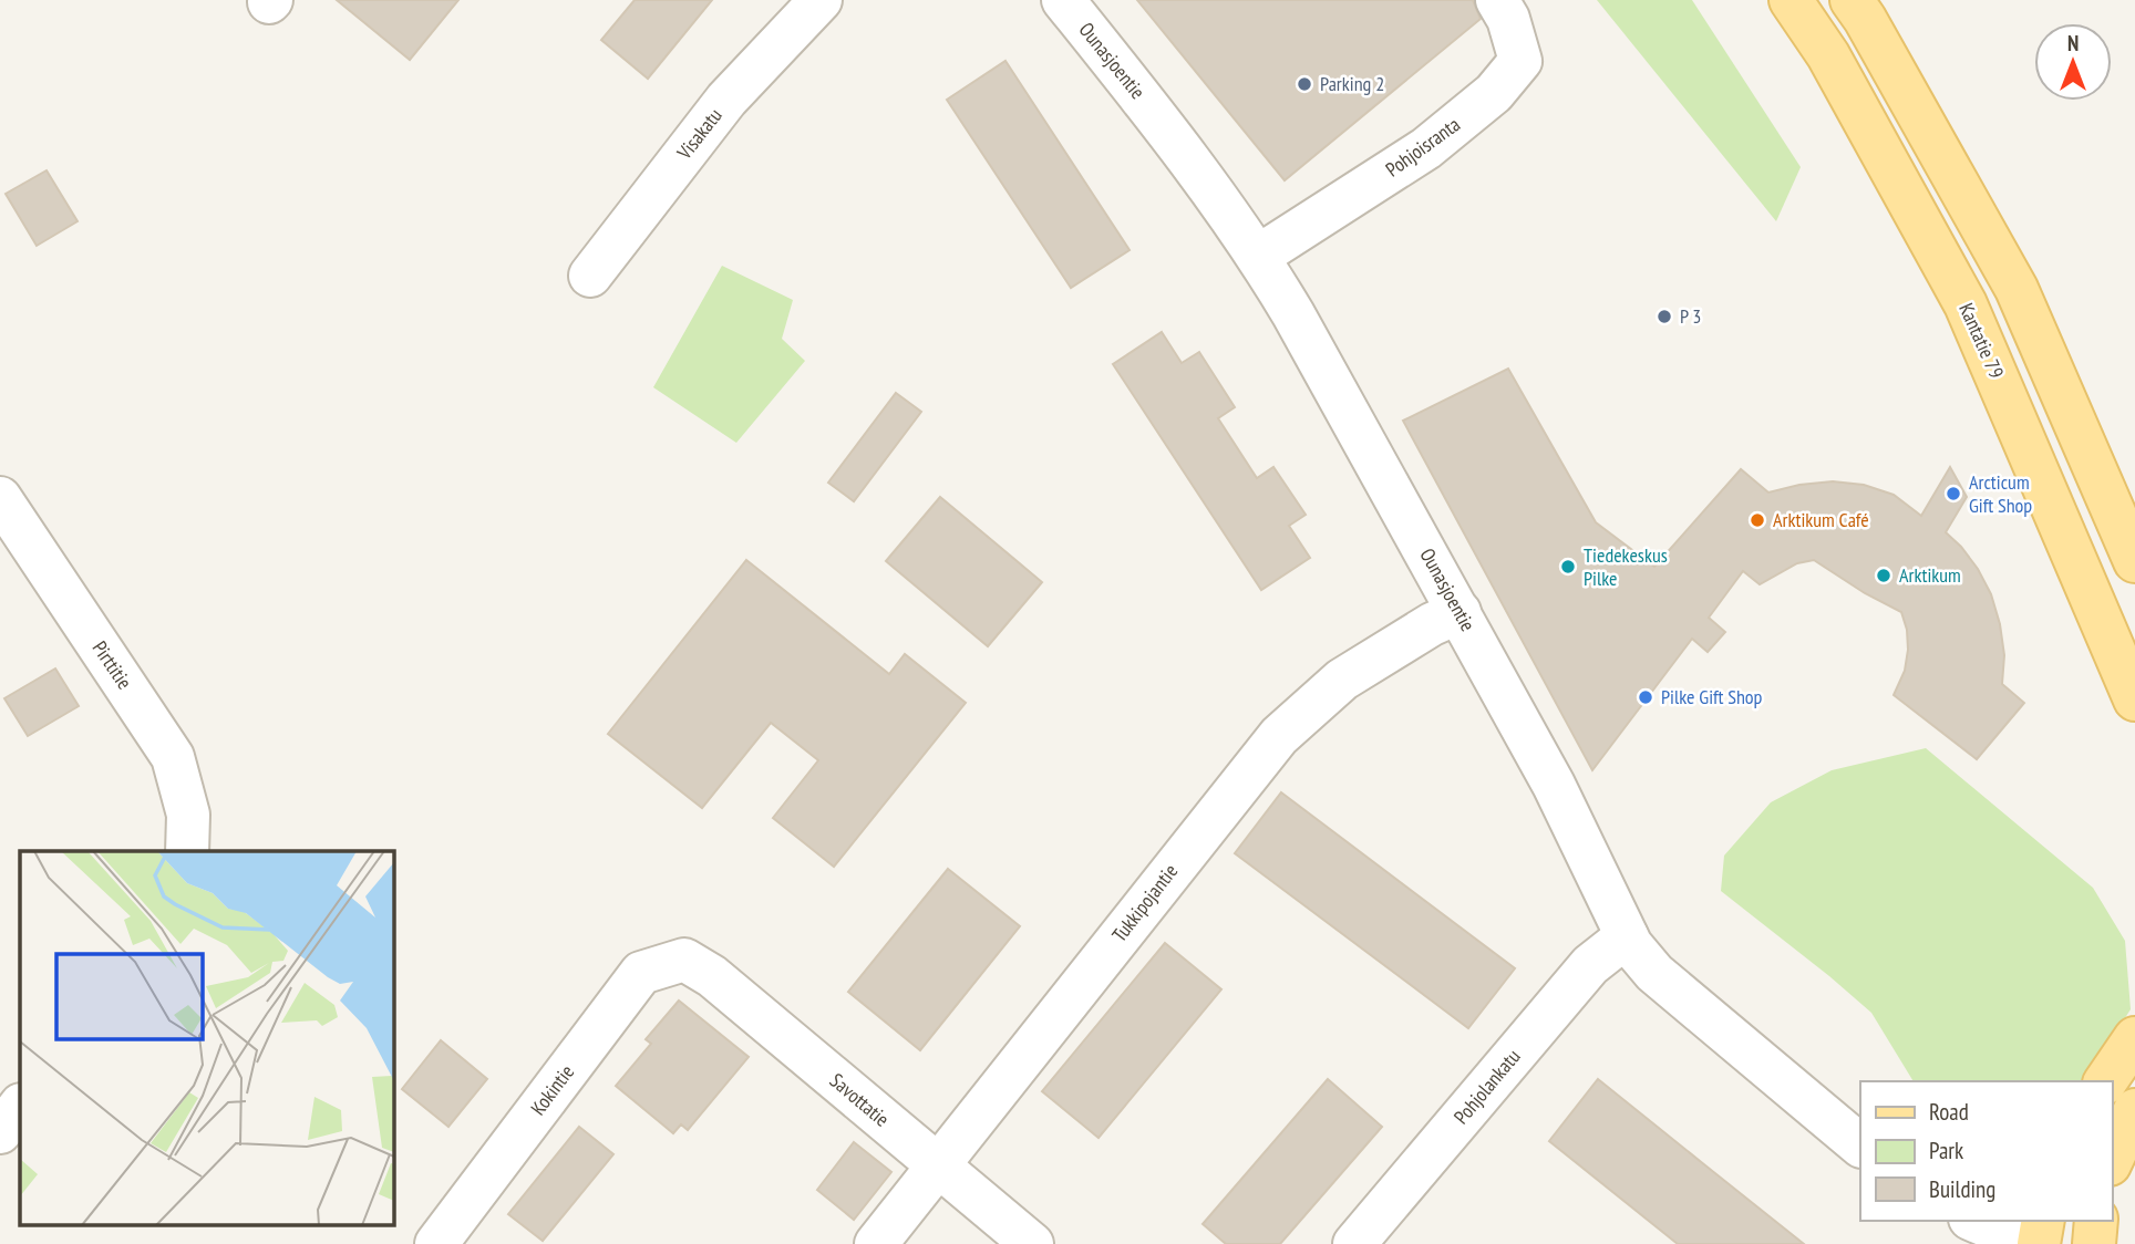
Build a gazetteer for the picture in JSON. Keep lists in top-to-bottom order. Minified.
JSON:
{"streets":{"main road":["Kantatie 79"],"street":["Ounasjoentie","Visakatu","Pohjoisranta","Pirttitie","Tukkipojantie","Pohjolankatu","Kokintie","Savottatie"]},"crossings":[["Ounasjoentie","Pohjoisranta"],["Ounasjoentie","Tukkipojantie"],["Ounasjoentie","Pohjolankatu"],["Tukkipojantie","Savottatie"],["Kokintie","Savottatie"]],"places":["Parking 2","P 3","Arcticum Gift Shop","Arktikum Café","Tiedekeskus Pilke","Arktikum","Pilke Gift Shop"],"legend":["Road","Park","Building"],"north":"top"}
